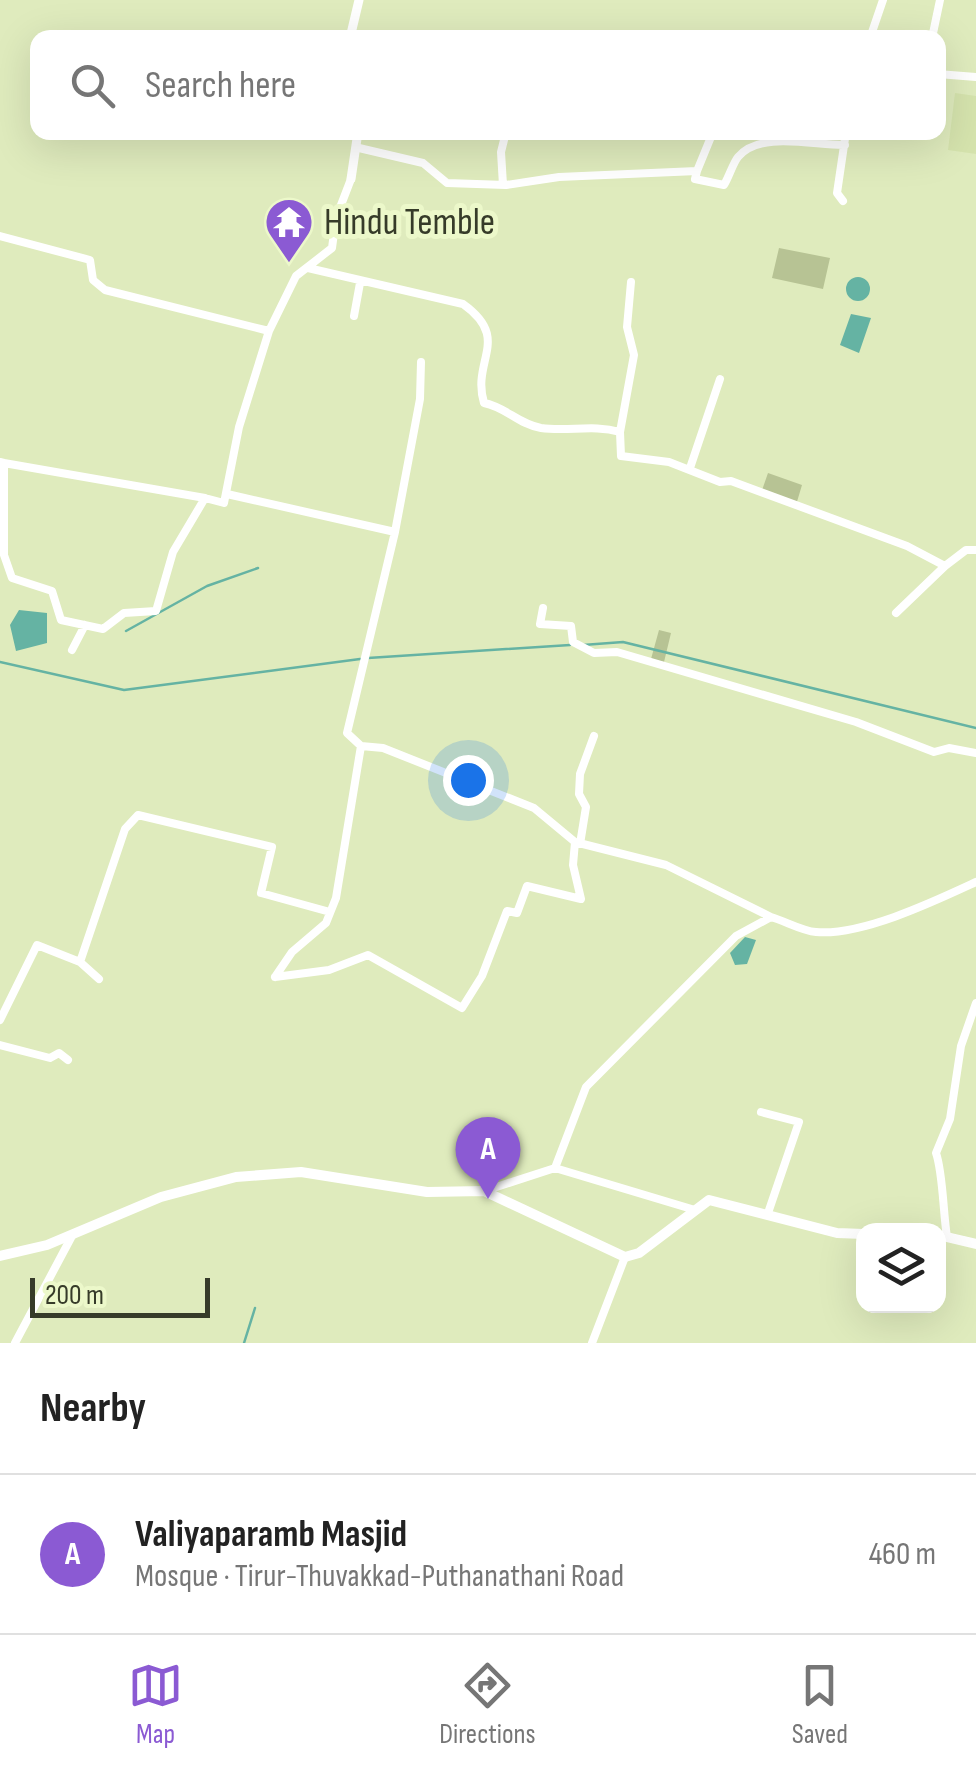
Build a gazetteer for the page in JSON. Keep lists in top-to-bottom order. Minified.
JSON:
{"places":{"temple":["Hindu Temble"]},"scale_bar":"200 m","page":{"search":"Search here","pins":"A","scale":"200 m","heading":"Nearby","list":[{"mark":"A","name":"Valiyaparamb Masjid","note":"Mosque · Tirur-Thuvakkad-Puthanathani Road","value":"460 m"}],"nav":["Map","Directions","Saved"]}}
